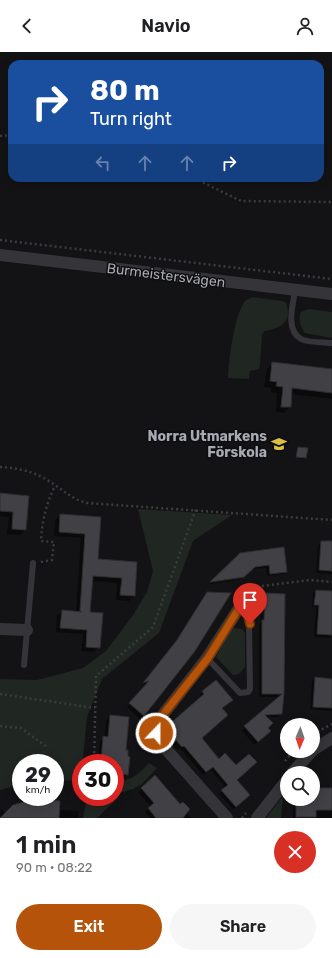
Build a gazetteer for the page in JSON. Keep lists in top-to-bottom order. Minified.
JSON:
{"streets":{"street":["Burmeistersvägen"]},"places":{"school or university":["Norra Utmarkens Förskola"]},"north":"bottom","page":{"header":"Navio","turn":["80 m","Turn right"],"speed":"29 km/h","limit":"30","heading":["1 min","90 m · 08:22"],"buttons":["Exit","Share"]}}
